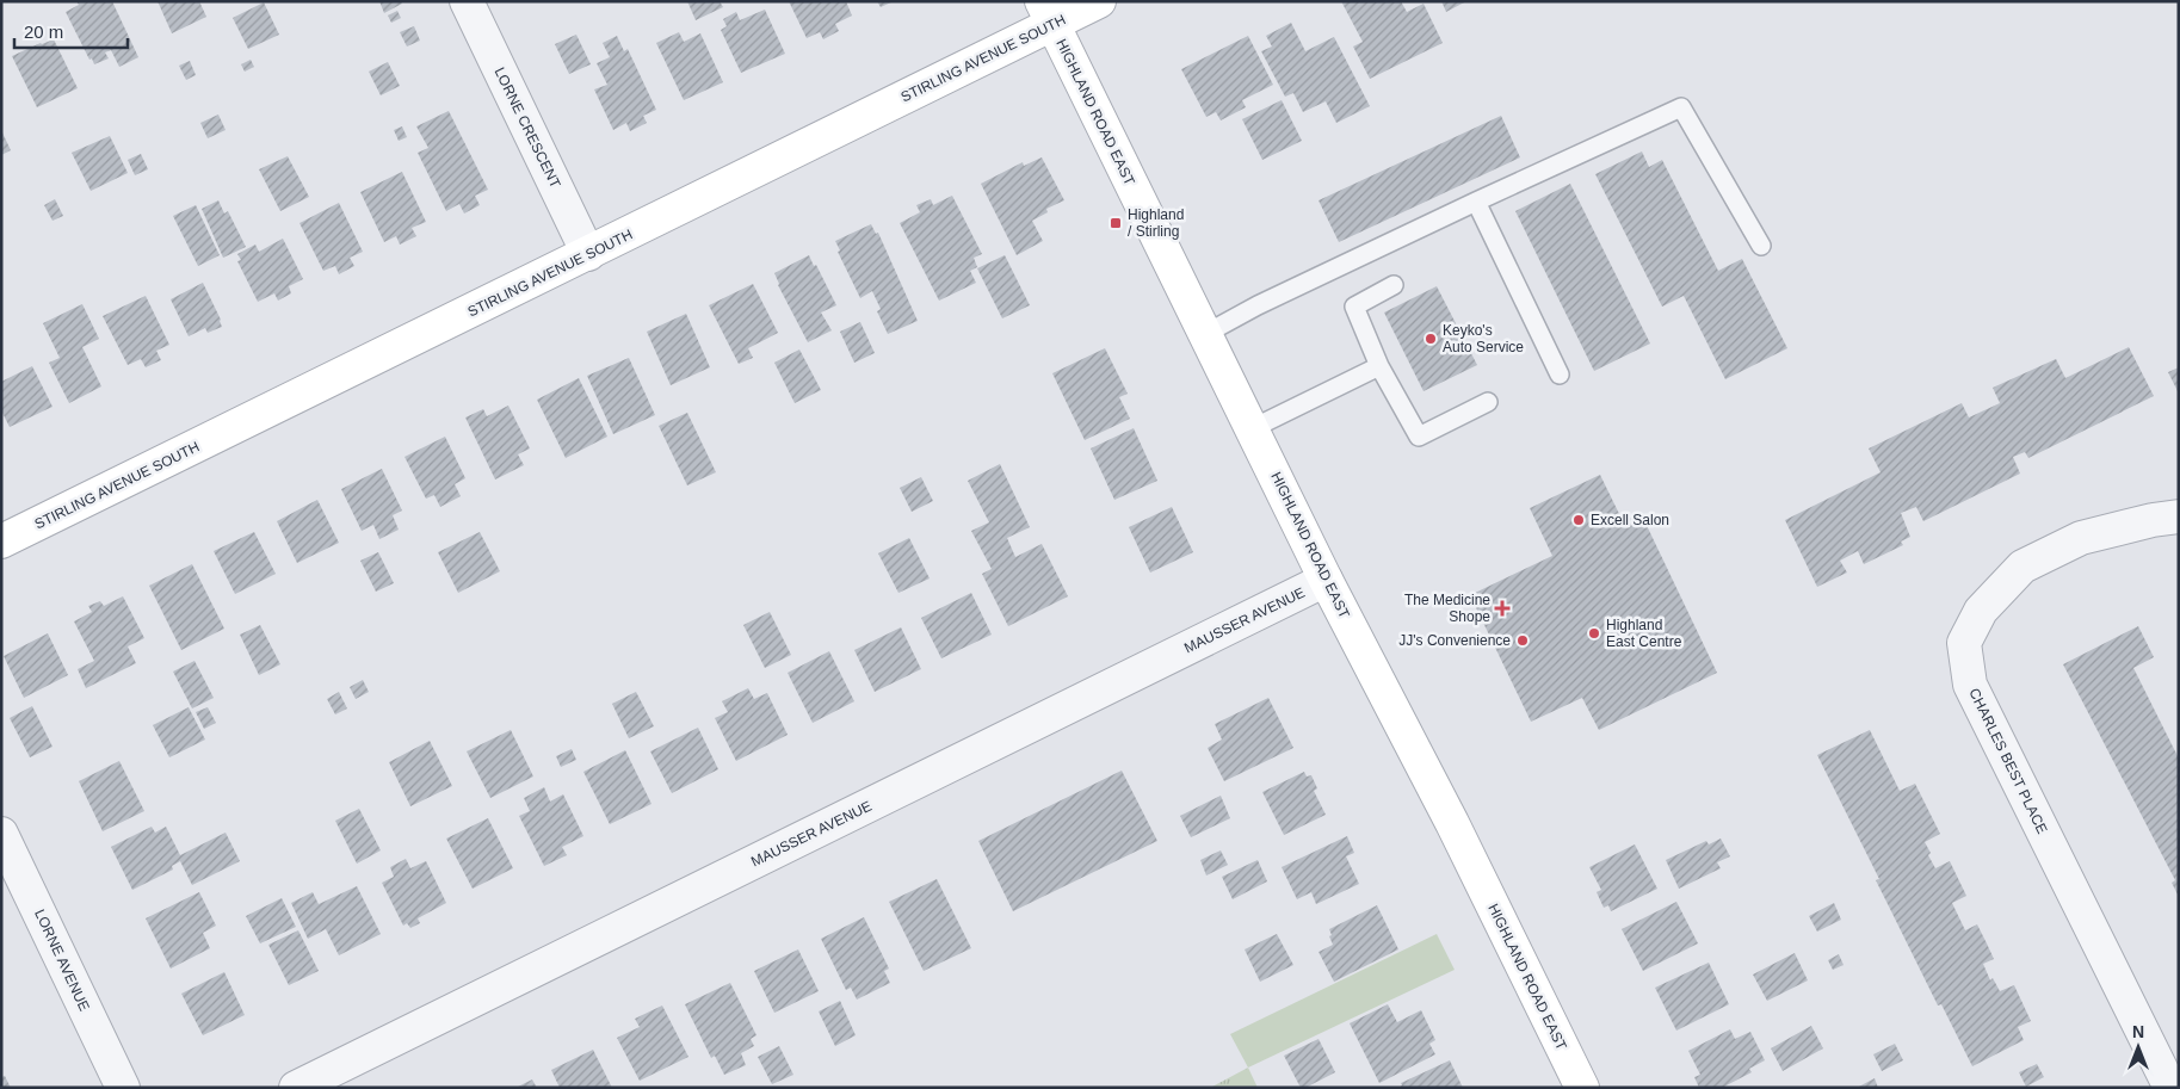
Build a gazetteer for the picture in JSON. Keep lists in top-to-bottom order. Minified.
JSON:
{"streets":{"street":["STIRLING AVENUE SOUTH","HIGHLAND ROAD EAST","LORNE CRESCENT","MAUSSER AVENUE","CHARLES BEST PLACE","LORNE AVENUE"]},"crossings":[["STIRLING AVENUE SOUTH","HIGHLAND ROAD EAST"],["STIRLING AVENUE SOUTH","LORNE CRESCENT"],["HIGHLAND ROAD EAST","MAUSSER AVENUE"]],"places":{"transit":["Highland / Stirling"],"other":["Keyko's Auto Service","Excell Salon","Highland East Centre","JJ's Convenience"],"health":["The Medicine Shope"]},"scale_bar":"20 m","north":"top"}
